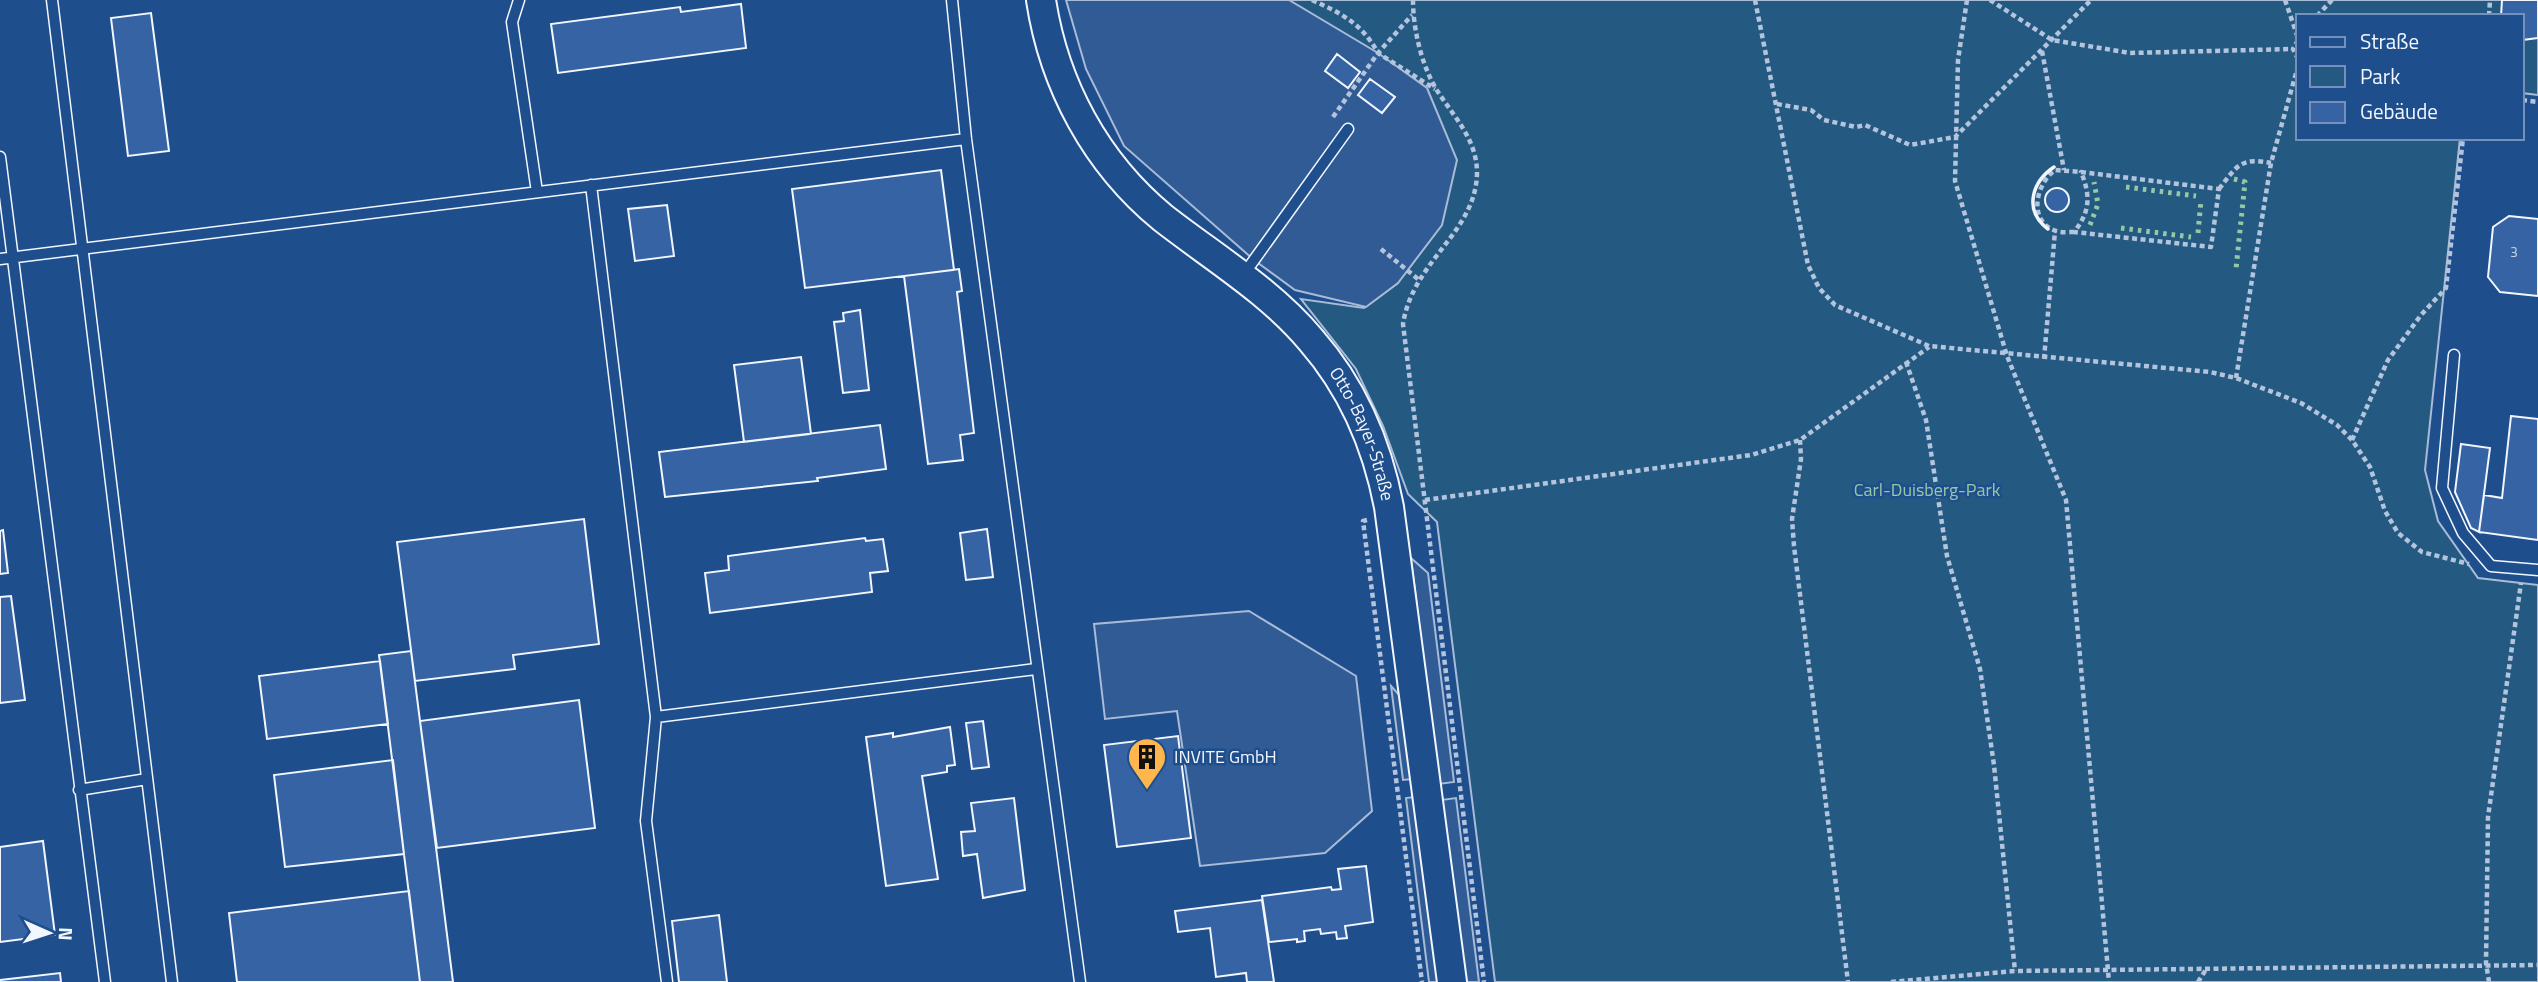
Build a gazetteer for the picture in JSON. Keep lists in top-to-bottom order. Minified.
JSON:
{"streets":{"street":["Otto-Bayer-Straße"]},"parks":["Carl-Duisberg-Park"],"places":{"building":["INVITE GmbH"]},"house_numbers":["3"],"legend":["Straße","Park","Gebäude"],"north":"right"}
